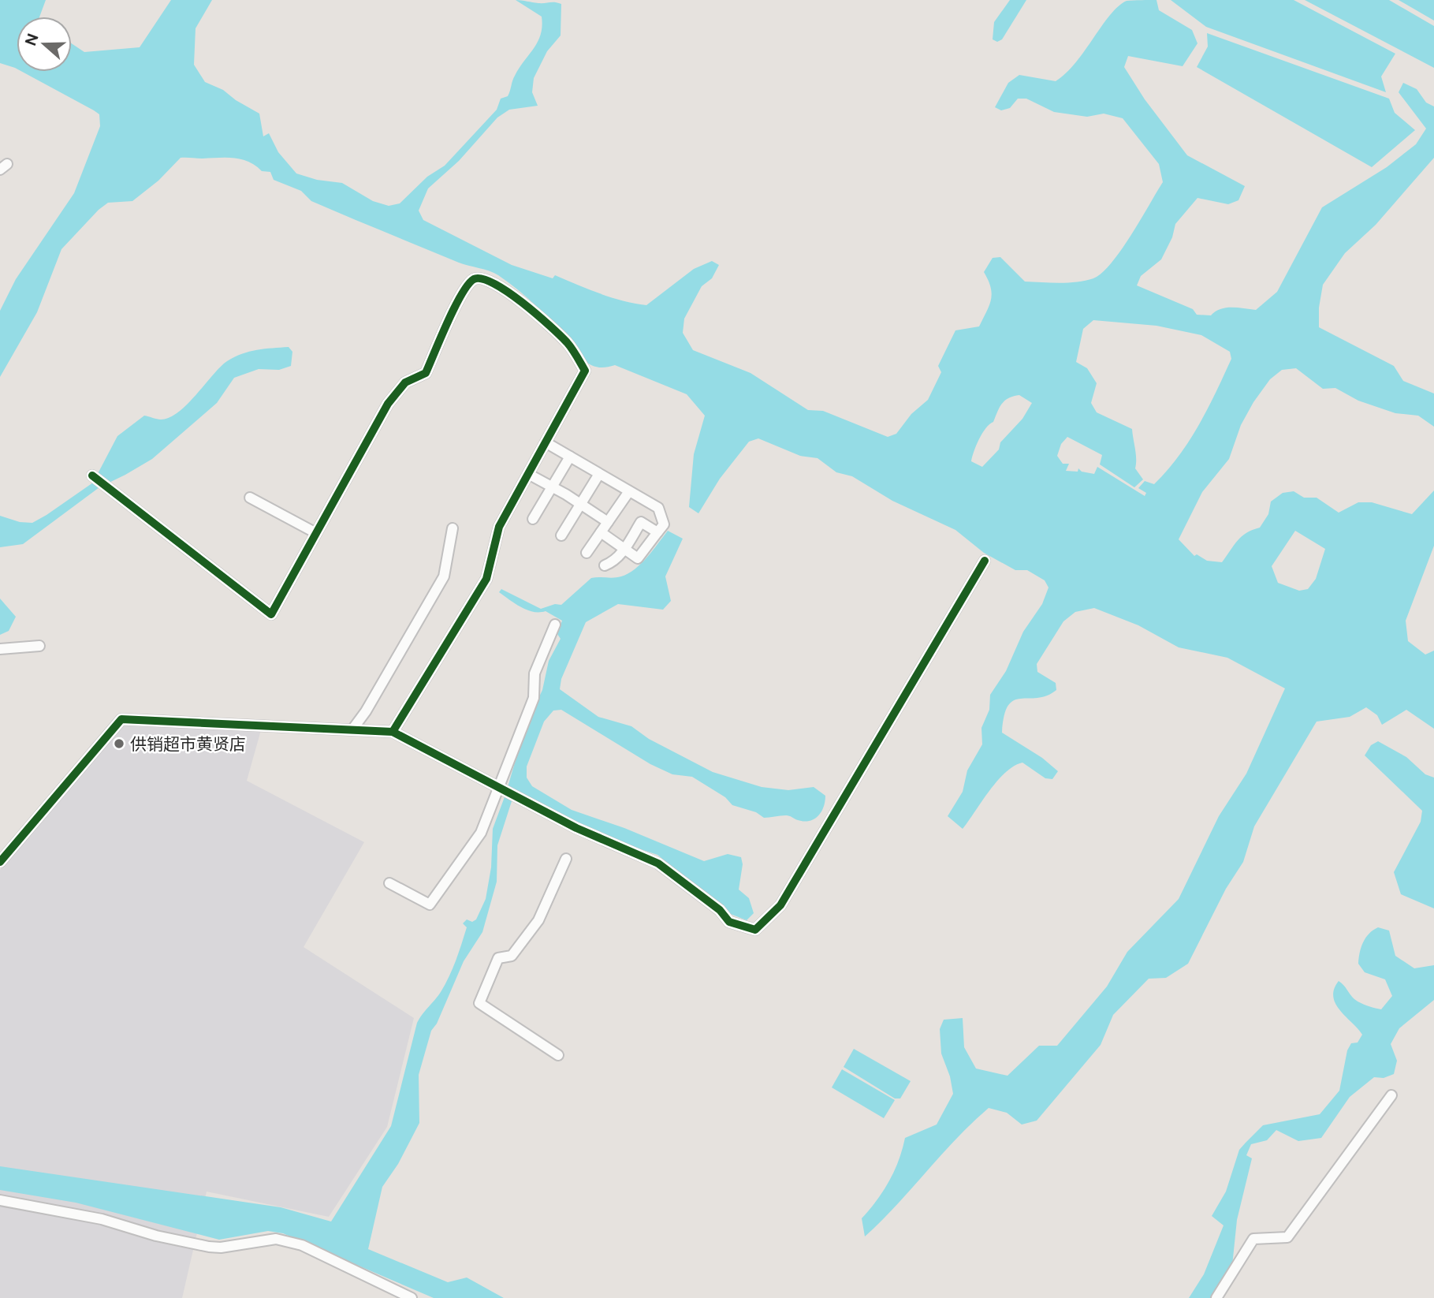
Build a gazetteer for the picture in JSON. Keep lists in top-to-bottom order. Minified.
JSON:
{"places":["供销超市黄贤店"],"north":"left"}
